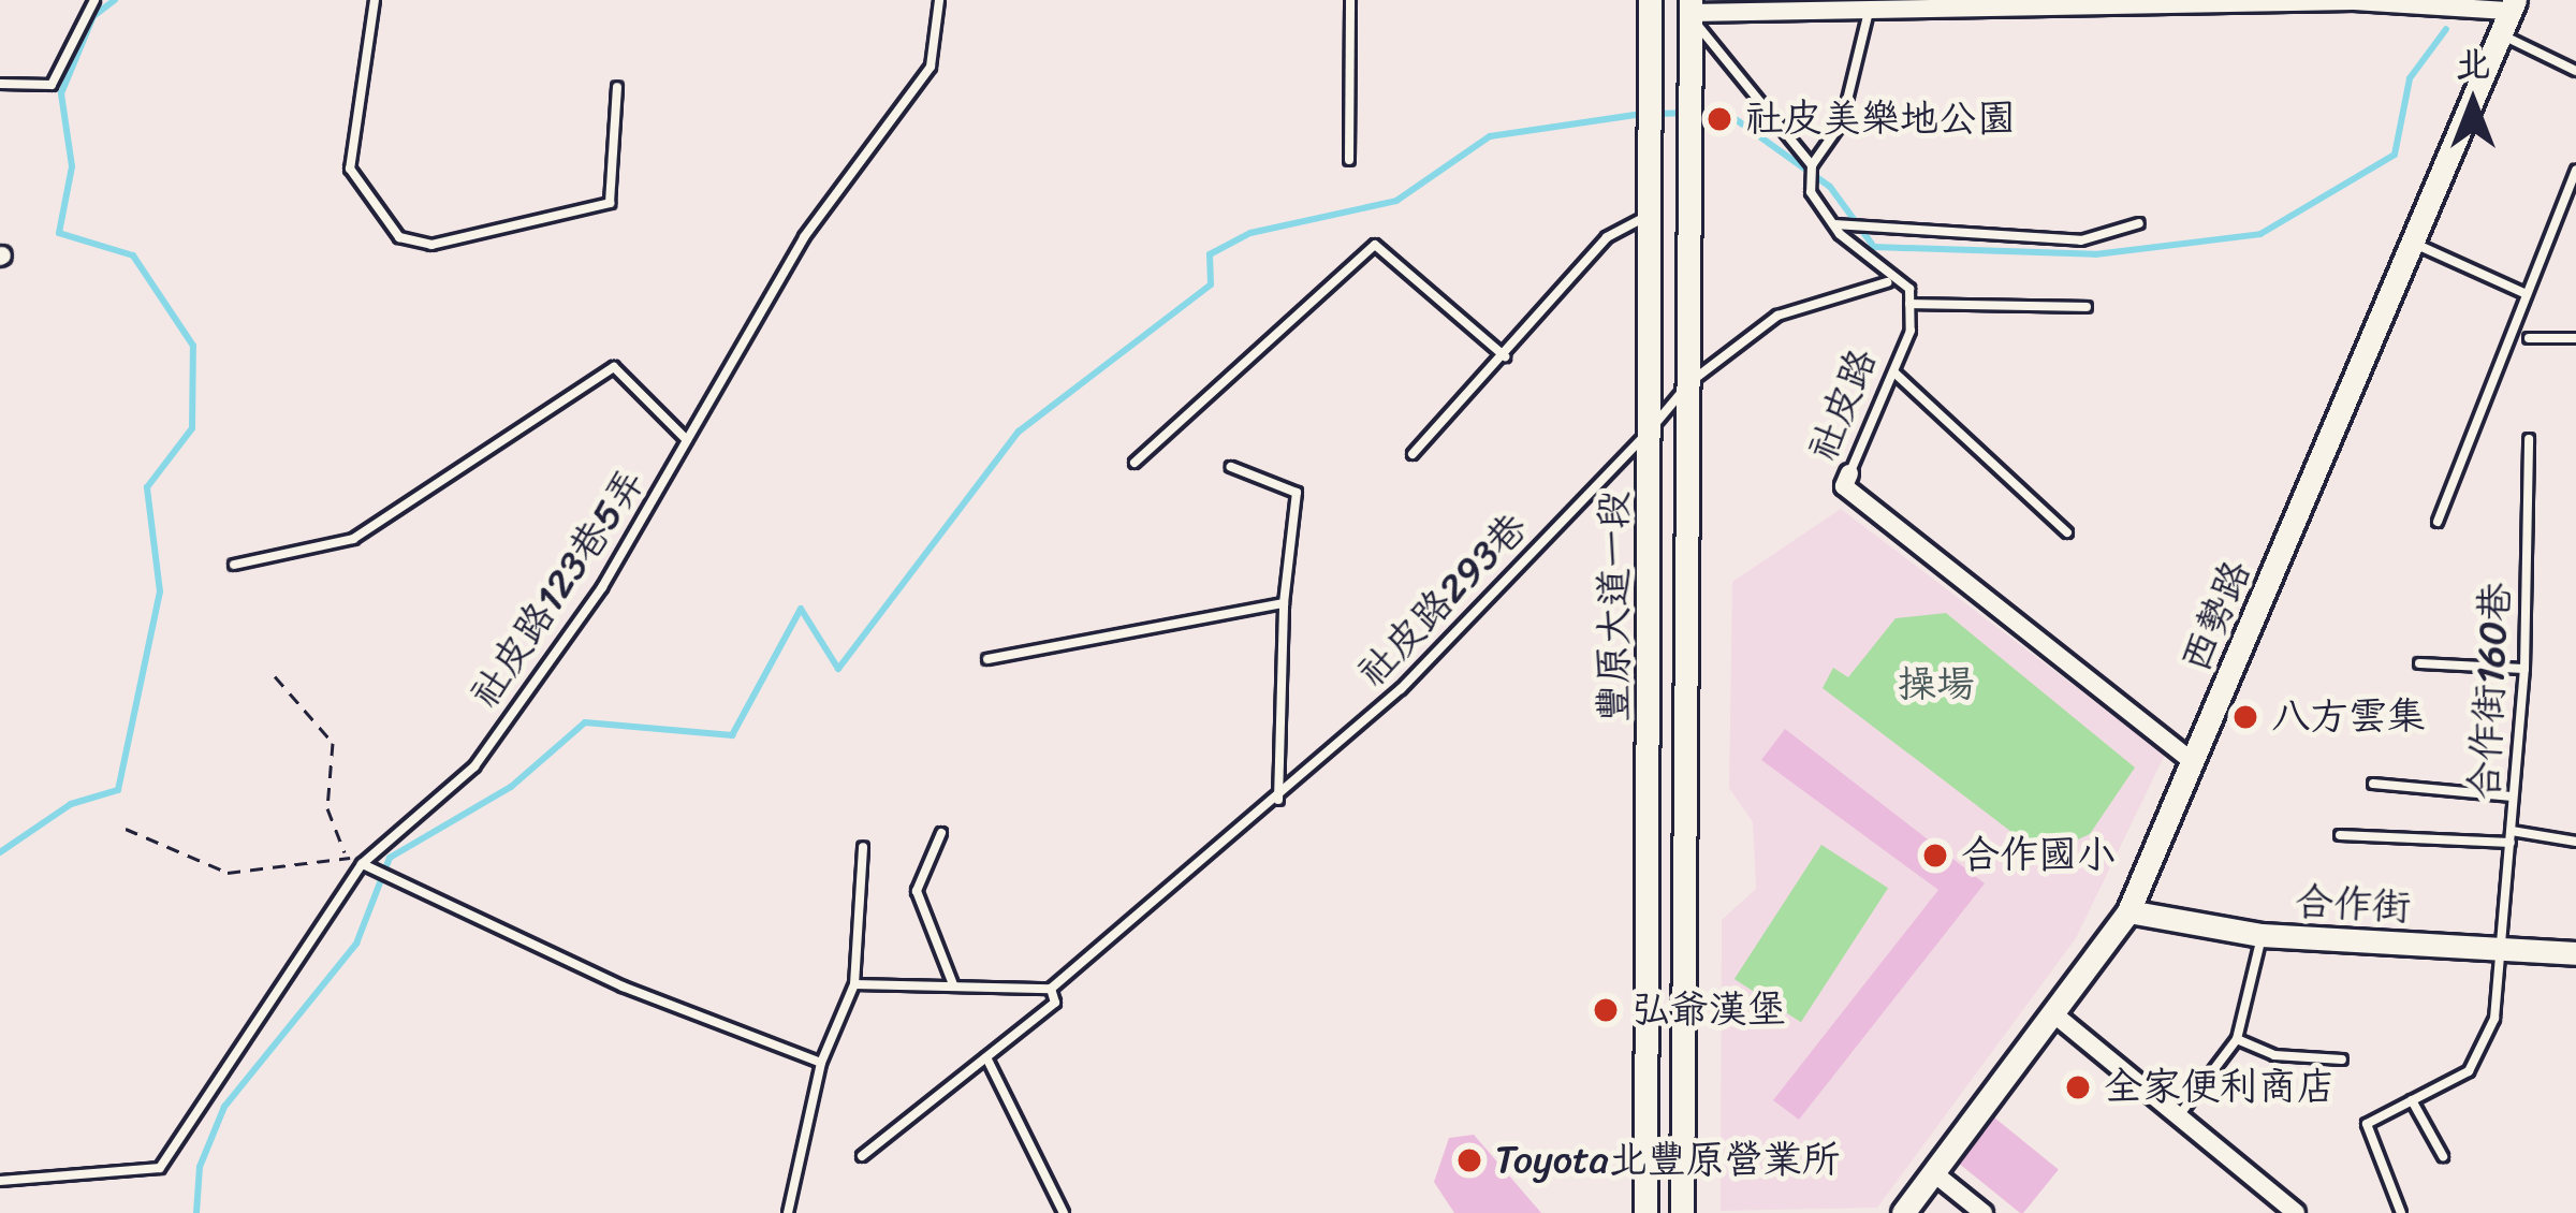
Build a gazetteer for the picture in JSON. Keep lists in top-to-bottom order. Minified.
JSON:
{"streets":{"street":["社皮路","豐原大道一段","西勢路","合作街"],"lane":["社皮路123巷5弄","社皮路293巷","合作街160巷"]},"crossings":[["社皮路","西勢路"],["社皮路293巷","豐原大道一段"],["西勢路","合作街"],["合作街160巷","合作街"]],"parks":["操場"],"places":["社皮美樂地公園","八方雲集","合作國小","弘爺漢堡","全家便利商店","Toyota北豐原營業所"],"north":"top"}
